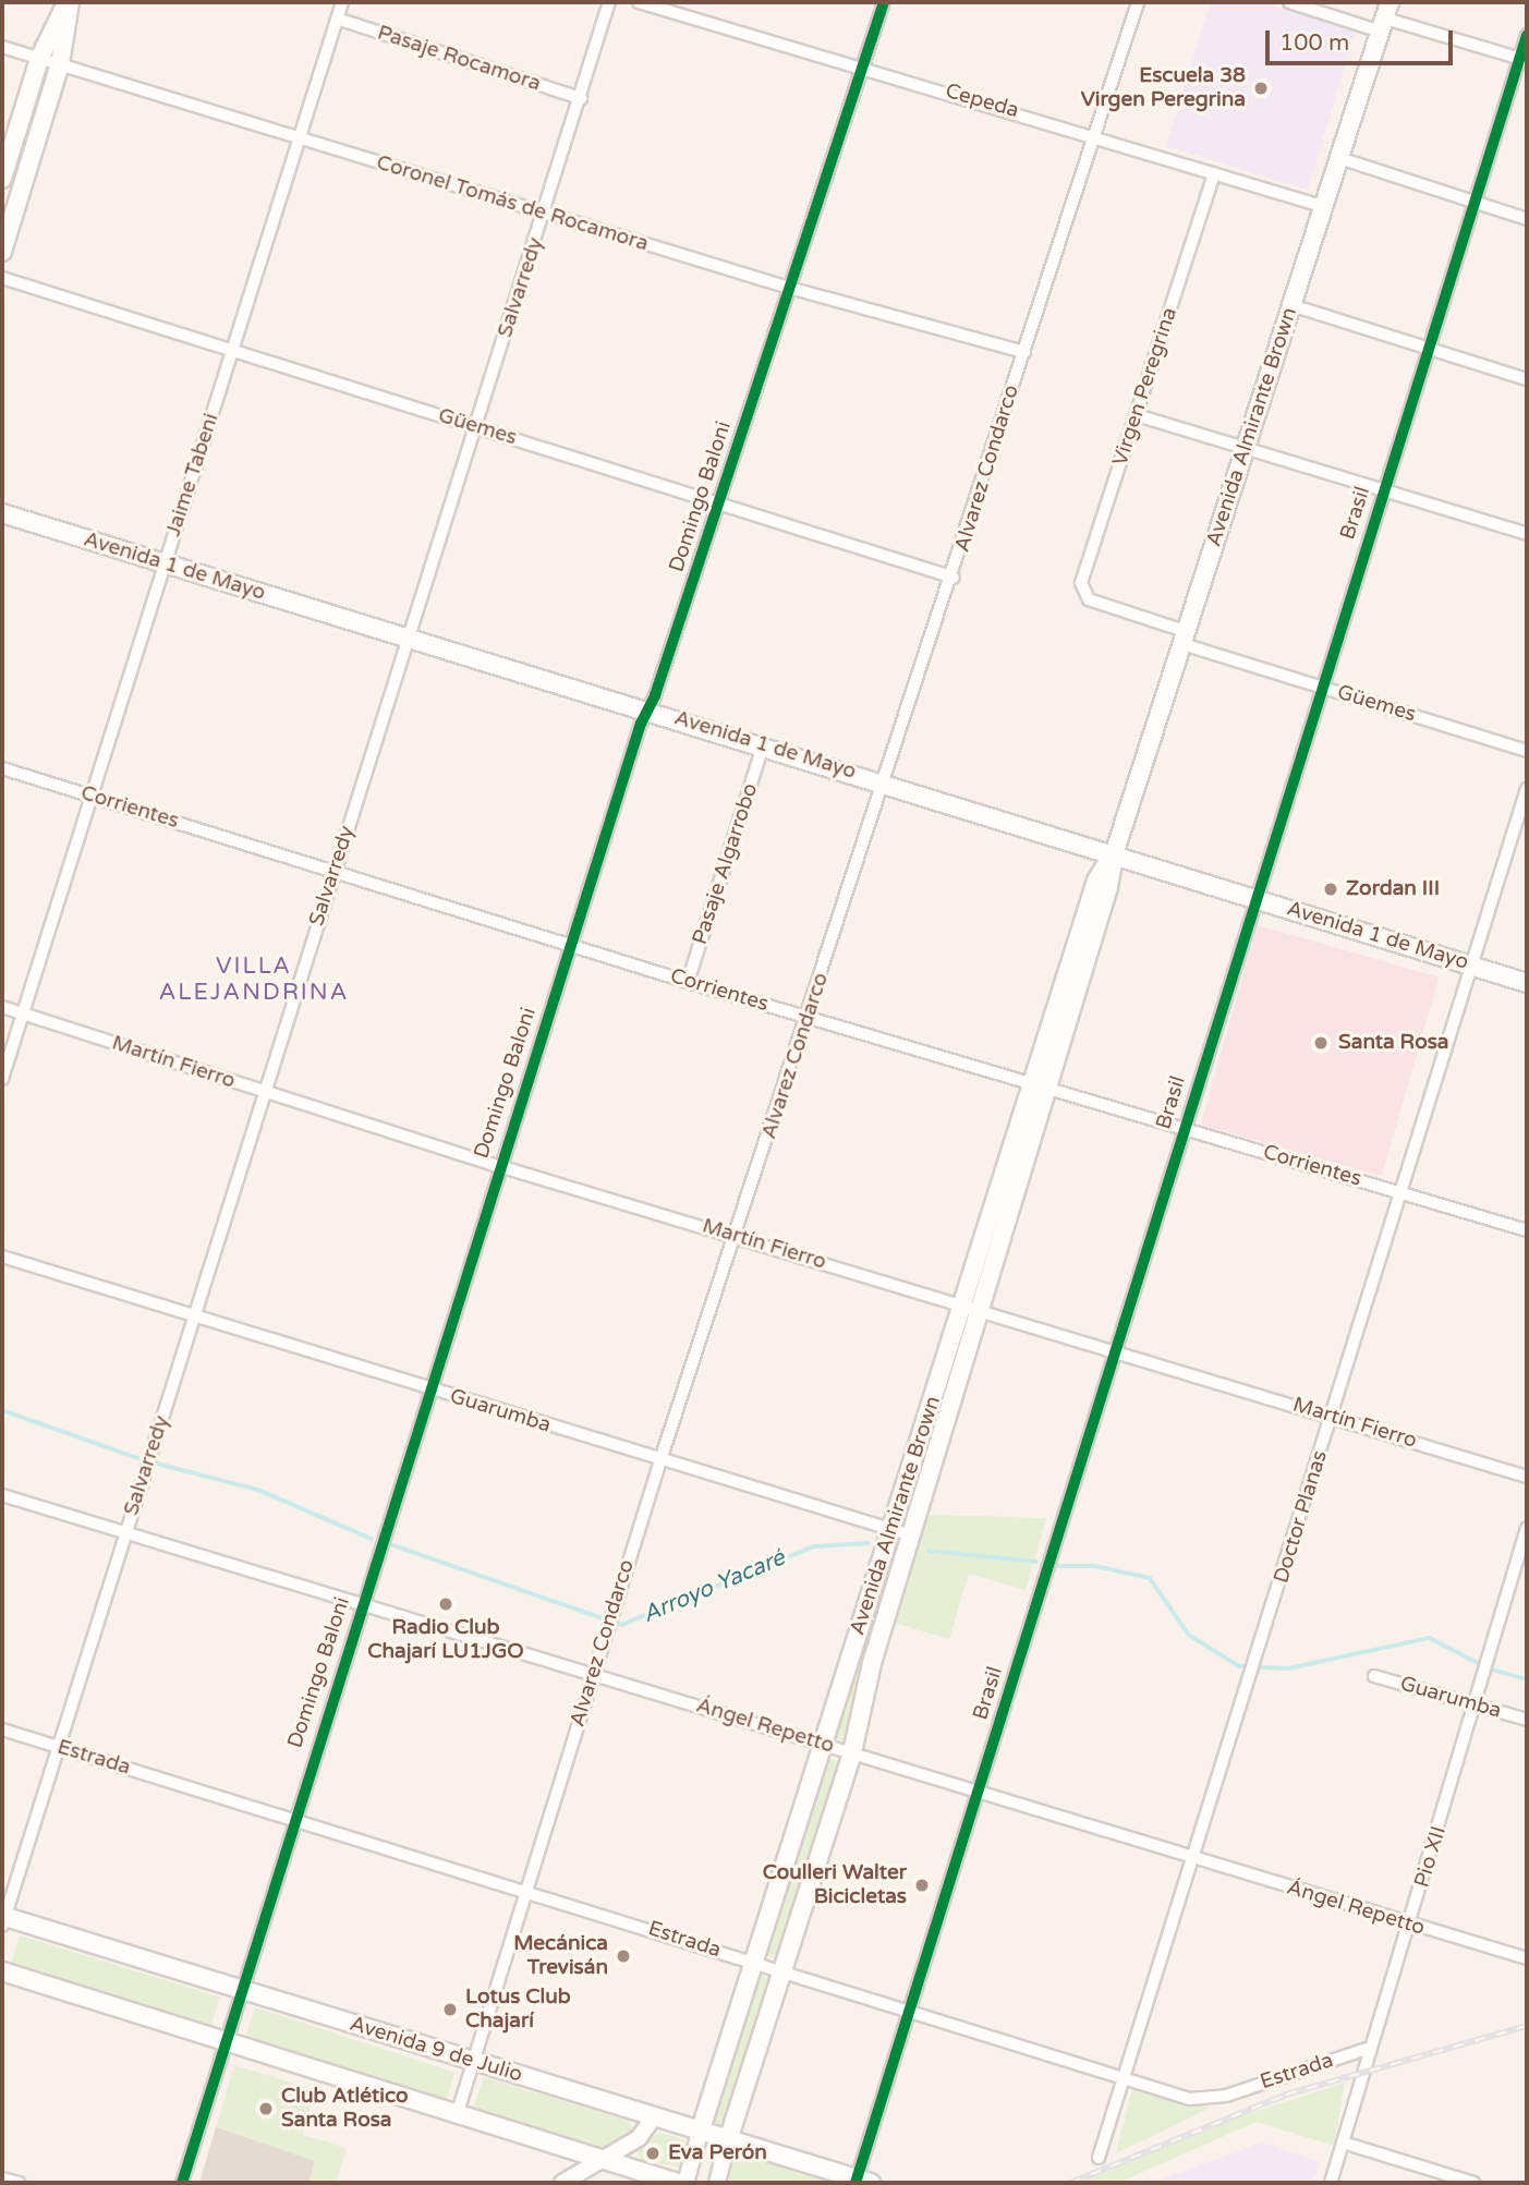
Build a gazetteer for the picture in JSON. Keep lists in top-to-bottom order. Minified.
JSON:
{"streets":{"main road":["Avenida Almirante Brown","Avenida 1 de Mayo","Avenida 9 de Julio"],"street":["Pasaje Rocamora","Cepeda","Coronel Tomás de Rocamora","Salvarredy","Virgen Peregrina","Güemes","Alvarez Condarco","Jaime Tabeni","Domingo Baloni","Brasil","Corrientes","Pasaje Algarrobo","Martín Fierro","Guarumba","Doctor Planas","Ángel Repetto","Estrada","Pio XII"]},"crossings":[["Pasaje Rocamora","Salvarredy"],["Pasaje Rocamora","Jaime Tabeni"],["Cepeda","Virgen Peregrina"],["Cepeda","Avenida Almirante Brown"],["Cepeda","Alvarez Condarco"],["Cepeda","Domingo Baloni"],["Coronel Tomás de Rocamora","Salvarredy"],["Coronel Tomás de Rocamora","Alvarez Condarco"],["Coronel Tomás de Rocamora","Jaime Tabeni"],["Coronel Tomás de Rocamora","Domingo Baloni"],["Salvarredy","Güemes"],["Salvarredy","Avenida 1 de Mayo"],["Salvarredy","Corrientes"],["Salvarredy","Martín Fierro"],["Salvarredy","Guarumba"],["Salvarredy","Ángel Repetto"],["Salvarredy","Estrada"],["Salvarredy","Avenida 9 de Julio"],["Virgen Peregrina","Güemes"],["Güemes","Avenida Almirante Brown"],["Güemes","Alvarez Condarco"],["Güemes","Jaime Tabeni"],["Güemes","Domingo Baloni"],["Güemes","Brasil"],["Avenida Almirante Brown","Avenida 1 de Mayo"],["Avenida Almirante Brown","Corrientes"],["Avenida Almirante Brown","Martín Fierro"],["Avenida Almirante Brown","Guarumba"],["Avenida Almirante Brown","Ángel Repetto"],["Avenida Almirante Brown","Estrada"],["Avenida Almirante Brown","Avenida 9 de Julio"],["Alvarez Condarco","Avenida 1 de Mayo"],["Alvarez Condarco","Corrientes"],["Alvarez Condarco","Martín Fierro"],["Alvarez Condarco","Guarumba"],["Alvarez Condarco","Ángel Repetto"],["Alvarez Condarco","Estrada"],["Alvarez Condarco","Avenida 9 de Julio"],["Jaime Tabeni","Avenida 1 de Mayo"],["Jaime Tabeni","Corrientes"],["Jaime Tabeni","Martín Fierro"],["Domingo Baloni","Avenida 1 de Mayo"],["Domingo Baloni","Corrientes"],["Domingo Baloni","Martín Fierro"],["Domingo Baloni","Guarumba"],["Domingo Baloni","Ángel Repetto"],["Domingo Baloni","Estrada"],["Domingo Baloni","Avenida 9 de Julio"],["Brasil","Avenida 1 de Mayo"],["Brasil","Corrientes"],["Brasil","Martín Fierro"],["Brasil","Ángel Repetto"],["Brasil","Estrada"],["Brasil","Avenida 9 de Julio"],["Avenida 1 de Mayo","Pasaje Algarrobo"],["Avenida 1 de Mayo","Doctor Planas"],["Corrientes","Pasaje Algarrobo"],["Corrientes","Doctor Planas"],["Martín Fierro","Doctor Planas"],["Guarumba","Pio XII"],["Doctor Planas","Ángel Repetto"],["Doctor Planas","Estrada"],["Ángel Repetto","Pio XII"],["Estrada","Pio XII"]],"districts":["VILLA ALEJANDRINA"],"water":["Arroyo Yacaré"],"places":["Escuela 38 Virgen Peregrina","Zordan III","Santa Rosa","Radio Club Chajarí LU1JGO","Coulleri Walter Bicicletas","Mecánica Trevisán","Lotus Club Chajarí","Club Atlético Santa Rosa","Eva Perón"],"scale_bar":"100 m"}
